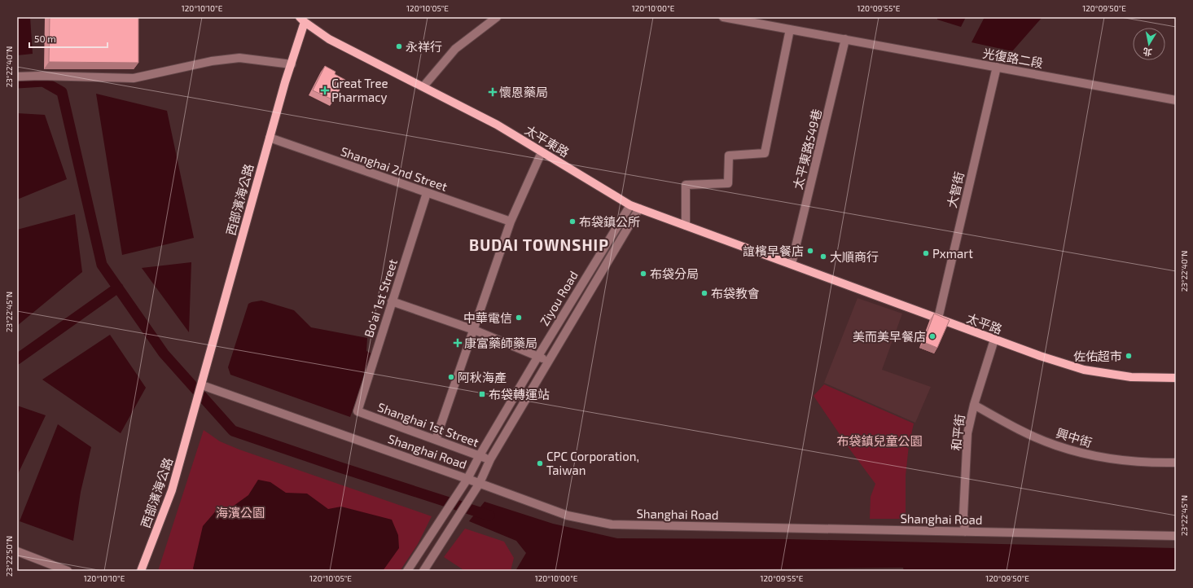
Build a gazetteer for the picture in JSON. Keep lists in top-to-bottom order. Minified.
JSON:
{"streets":{"main road":["太平東路","西部濱海公路","太平路"],"street":["光復路二段","太平東路549巷","Shanghai 2nd Street","大智街","Bo’ai 1st Street","Ziyou Road","Shanghai 1st Street","和平街","興中街","Shanghai Road"]},"crossings":[["光復路二段","太平東路549巷"],["光復路二段","大智街"],["太平東路","太平東路549巷"],["太平東路","西部濱海公路"],["太平東路","Ziyou Road"],["太平東路","太平路"],["太平東路549巷","太平路"],["Shanghai 2nd Street","西部濱海公路"],["Shanghai 2nd Street","Bo’ai 1st Street"],["大智街","太平路"],["西部濱海公路","Shanghai Road"],["Bo’ai 1st Street","Shanghai 1st Street"],["Ziyou Road","Shanghai 1st Street"],["Ziyou Road","Shanghai Road"],["太平路","和平街"],["和平街","興中街"],["和平街","Shanghai Road"]],"districts":["BUDAI TOWNSHIP"],"parks":["布袋鎮兒童公園","海濱公園"],"places":{"other":["永祥行","布袋鎮公所","誼檳早餐店","Pxmart","大順商行","布袋分局","布袋教會","中華電信","美而美早餐店","佐佑超市","阿秋海產","CPC Corporation, Taiwan"],"health":["Great Tree Pharmacy","懷恩藥局","康富藥師藥局"],"transit":["布袋轉運站"]},"scale_bar":"50 m","north":"bottom","coordinates":["120°10'10\"E","120°10'05\"E","120°10'00\"E","120°09'55\"E","120°09'50\"E","23°22'40\"N","23°22'45\"N","23°22'50\"N"]}
